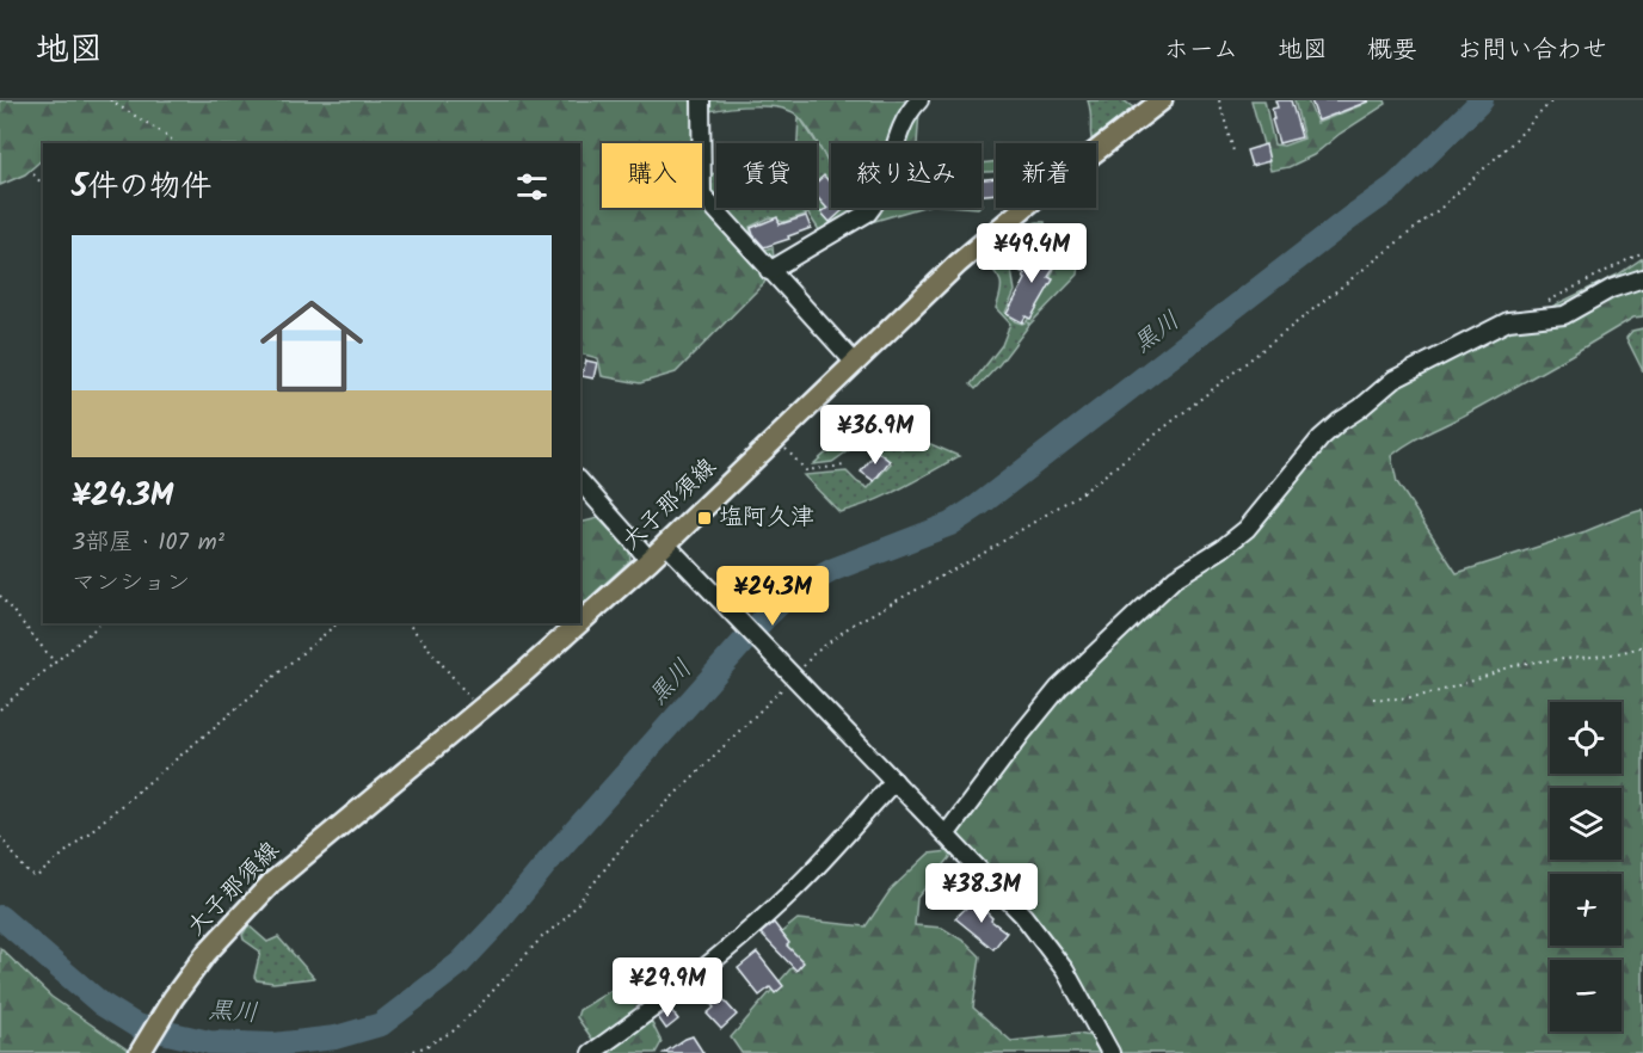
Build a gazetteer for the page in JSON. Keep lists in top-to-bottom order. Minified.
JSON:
{"streets":{"main road":["大子那須線"]},"water":["黒川"],"places":{"transit":["塩阿久津"]},"page":{"header":"地図","nav":["ホーム","地図","概要","お問い合わせ"],"chip":["購入","賃貸","絞り込み","新着"],"heading":"5件の物件","price":["¥49.4M","¥36.9M","¥24.3M","¥38.3M","¥29.9M"],"list":[{"name":"¥24.3M","note":"3部屋 · 107 m² · マンション"}],"map_buttons":["+","−"]}}
